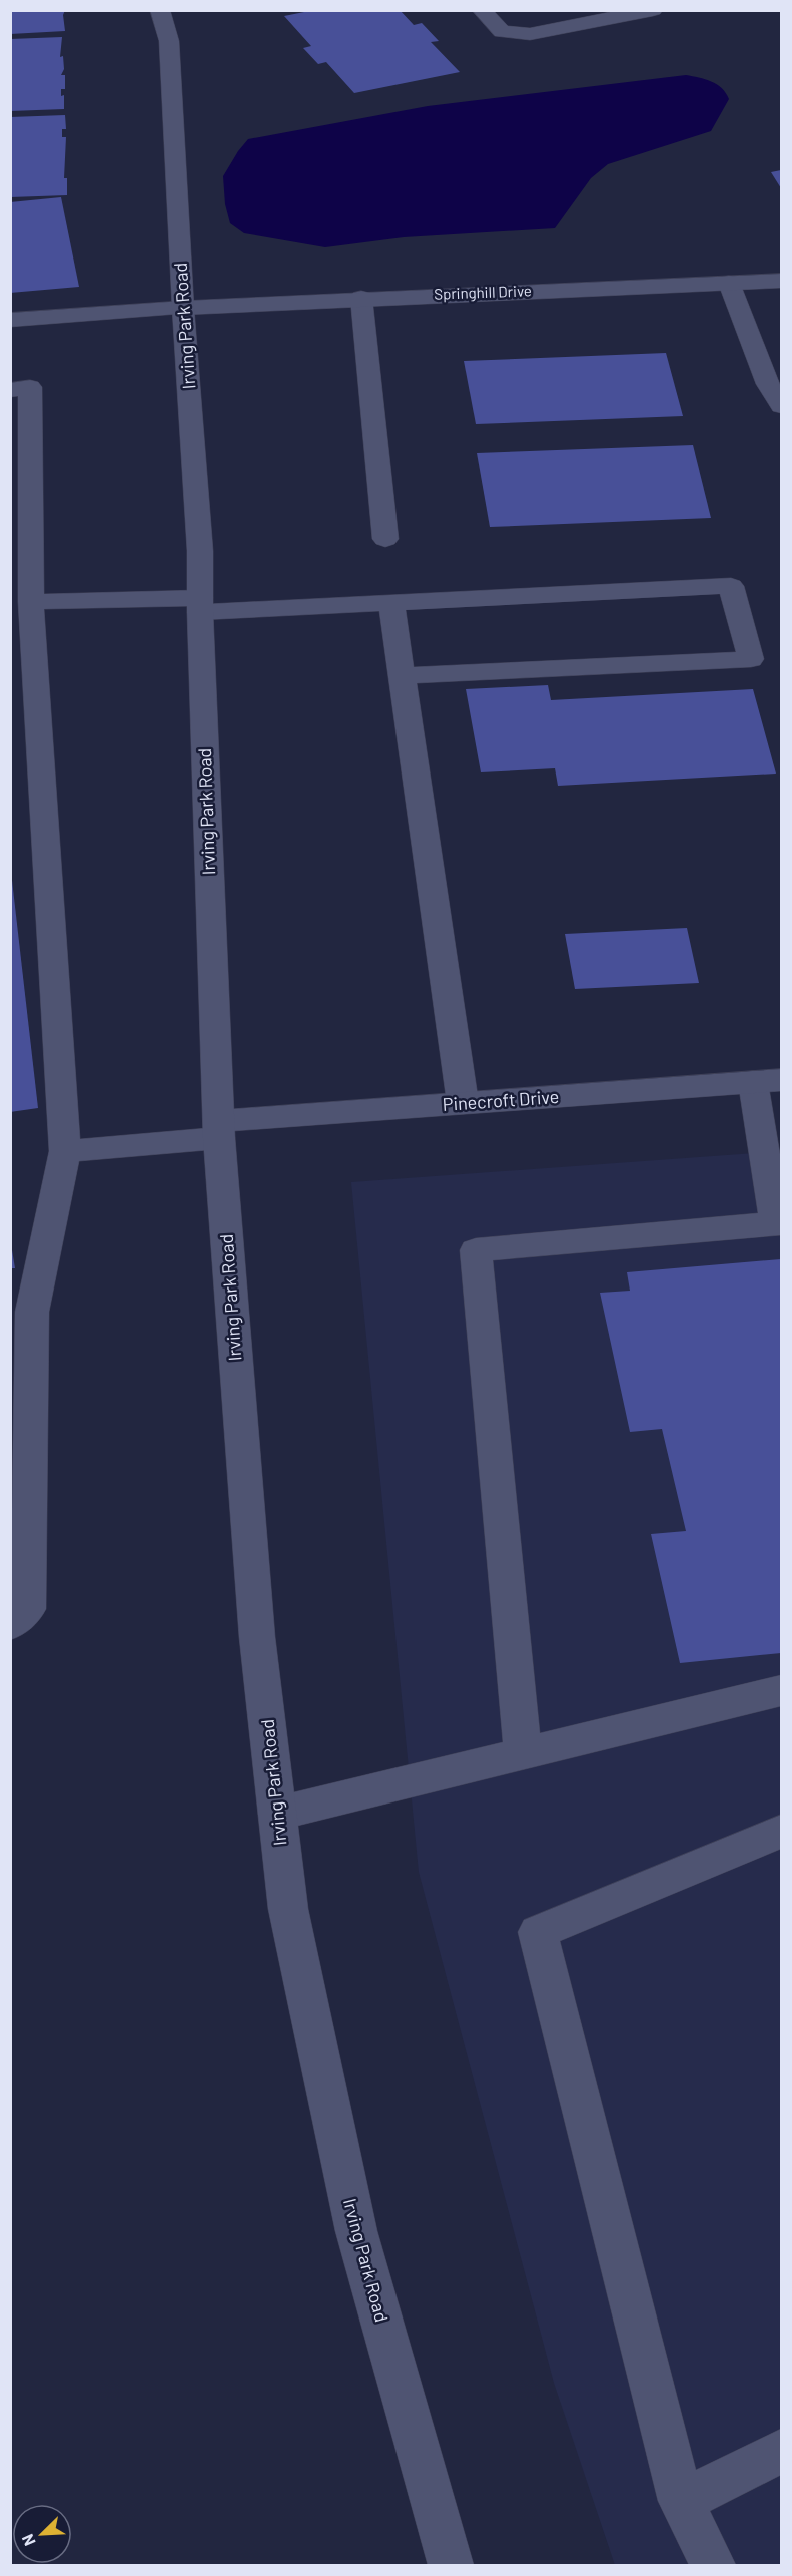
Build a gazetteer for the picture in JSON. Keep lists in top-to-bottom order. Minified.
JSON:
{"streets":{"main road":["Springhill Drive","Irving Park Road","Pinecroft Drive"]},"crossings":[["Springhill Drive","Irving Park Road"],["Irving Park Road","Pinecroft Drive"]],"north":"bottom left"}
